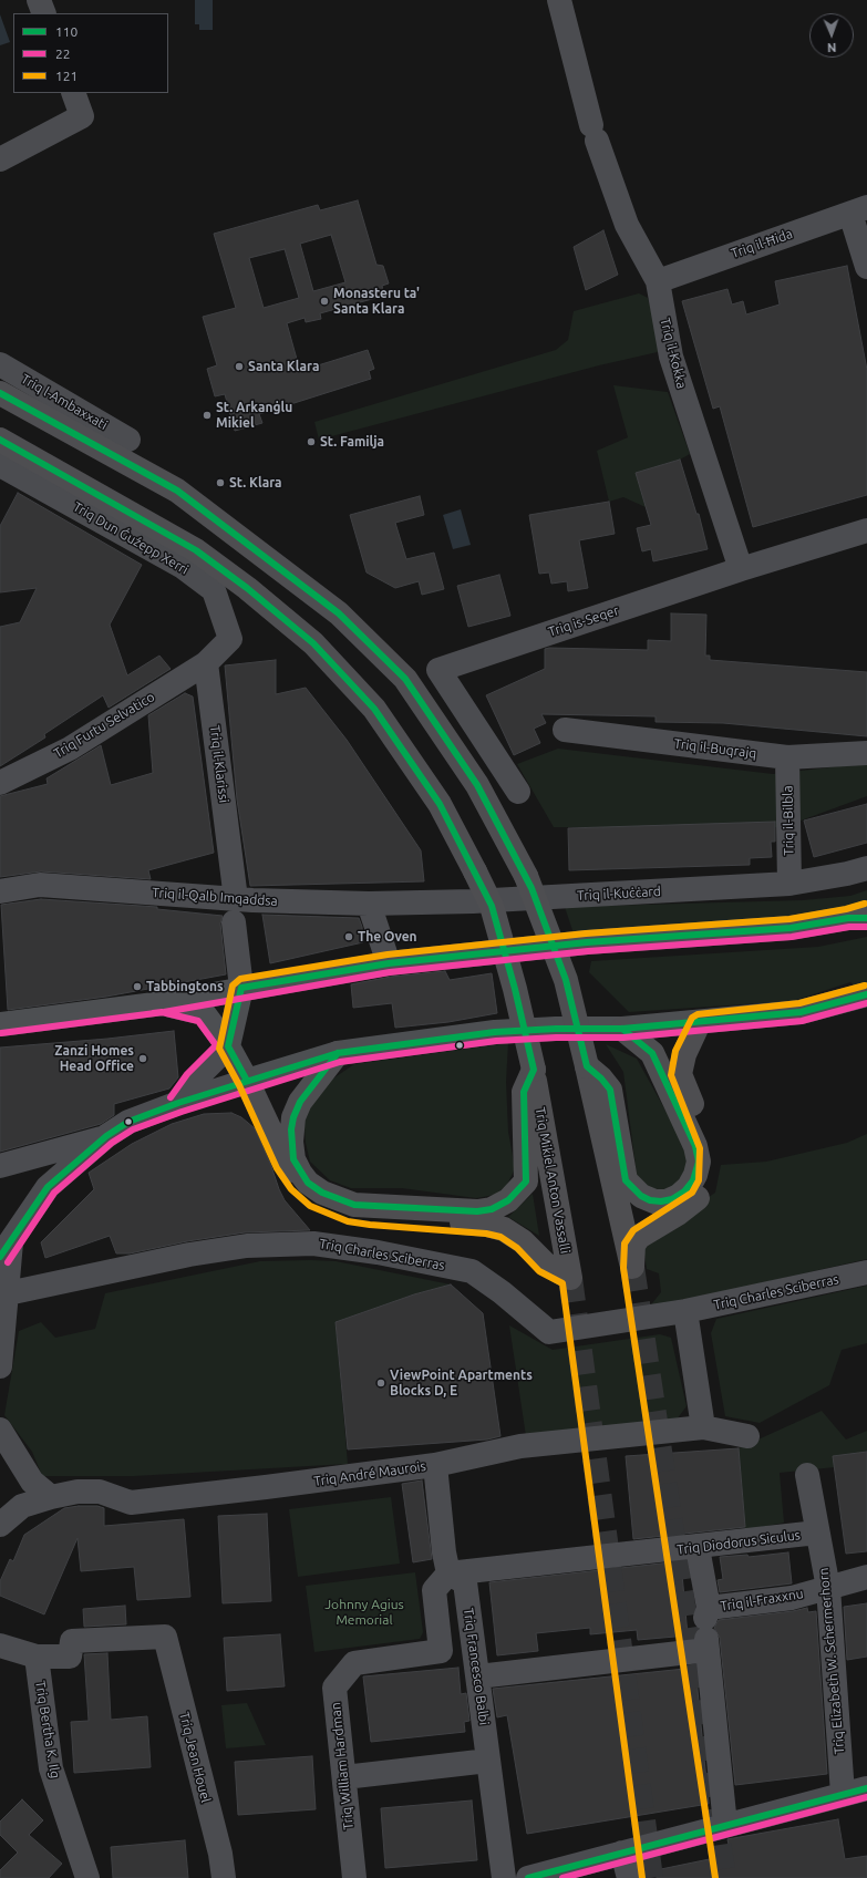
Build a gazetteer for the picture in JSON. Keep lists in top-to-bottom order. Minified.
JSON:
{"streets":{"highway":["Triq Mikiel Anton Vassalli"],"street":["Triq il-Ħida","Triq il-Kokka","Triq l-Ambaxxati","Triq Dun Ǵuźepp Xerri","Triq is-Seqer","Triq Furtu Selvatico","Triq il-Buqrajq","Triq il-Klarissi","Triq il-Bilbla","Triq il-Kuċċard","Triq il-Qalb Imqaddsa","Triq Charles Sciberras","Triq André Maurois","Triq Diodorus Siculus","Triq il-Fraxxnu","Triq Elizabeth W. Schermerhorn","Triq Francesco Balbi","Triq Bertha K. Ilg","Triq Jean Houel","Triq William Hardman"]},"crossings":[["Triq il-Ħida","Triq il-Kokka"],["Triq il-Kokka","Triq is-Seqer"],["Triq Dun Ǵuźepp Xerri","Triq Furtu Selvatico"],["Triq Dun Ǵuźepp Xerri","Triq il-Klarissi"],["Triq Dun Ǵuźepp Xerri","Triq Mikiel Anton Vassalli"],["Triq Furtu Selvatico","Triq il-Klarissi"],["Triq il-Buqrajq","Triq il-Bilbla"],["Triq il-Klarissi","Triq il-Qalb Imqaddsa"],["Triq il-Bilbla","Triq il-Kuċċard"],["Triq il-Kuċċard","Triq il-Qalb Imqaddsa"],["Triq Diodorus Siculus","Triq Elizabeth W. Schermerhorn"],["Triq Diodorus Siculus","Triq Francesco Balbi"],["Triq Diodorus Siculus","Triq William Hardman"],["Triq il-Fraxxnu","Triq Elizabeth W. Schermerhorn"],["Triq il-Fraxxnu","Triq Francesco Balbi"],["Triq Francesco Balbi","Triq William Hardman"],["Triq Bertha K. Ilg","Triq Jean Houel"]],"parks":["Johnny Agius Memorial"],"places":["Monasteru ta' Santa Klara","Santa Klara","St. Arkanġlu Mikiel","St. Familja","St. Klara","The Oven","Tabbingtons","Zanzi Homes Head Office","ViewPoint Apartments Blocks D, E"],"lines":["transit line 110","transit line 121","transit line 22"],"legend":["110","22","121"],"north":"bottom"}
